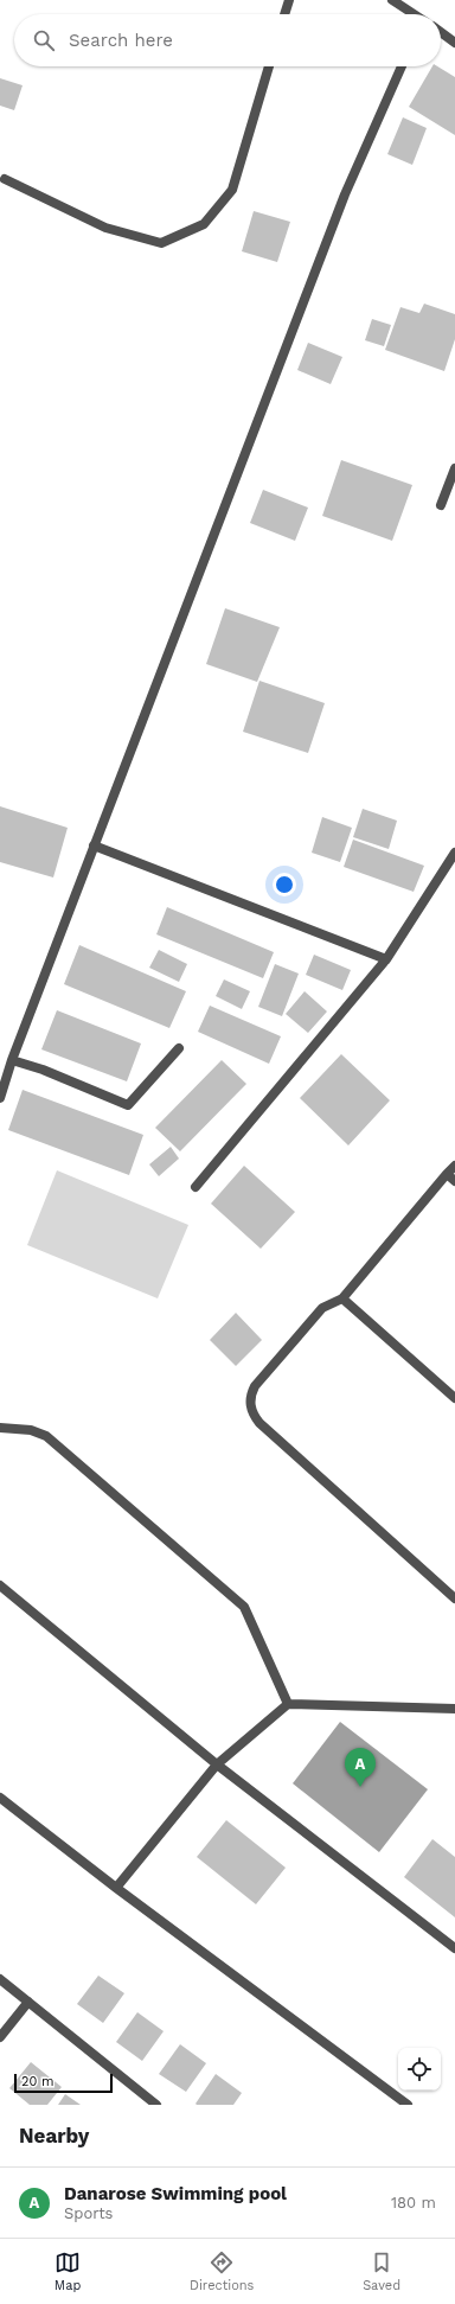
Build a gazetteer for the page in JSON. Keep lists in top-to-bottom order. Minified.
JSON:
{"scale_bar":"20 m","page":{"search":"Search here","pins":"A","scale":"20 m","heading":"Nearby","list":[{"mark":"A","name":"Danarose Swimming pool","note":"Sports","value":"180 m"}],"nav":["Map","Directions","Saved"]}}
